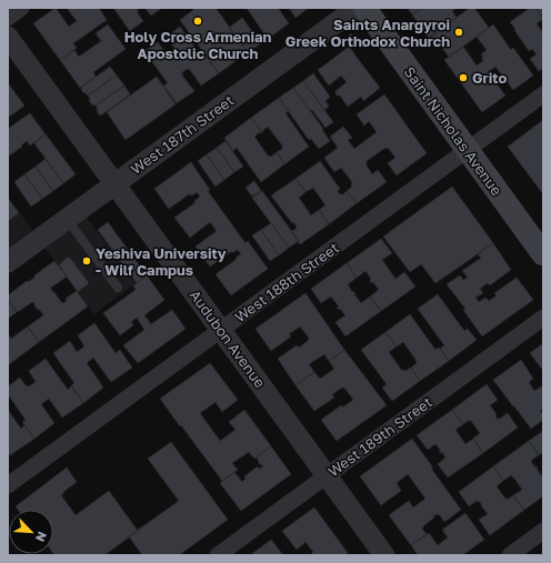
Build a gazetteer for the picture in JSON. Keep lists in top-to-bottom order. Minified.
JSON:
{"streets":{"main road":["Saint Nicholas Avenue"],"street":["West 187th Street","West 188th Street","Audubon Avenue","West 189th Street"]},"crossings":[["Saint Nicholas Avenue","West 188th Street"],["West 187th Street","Audubon Avenue"],["West 188th Street","Audubon Avenue"],["Audubon Avenue","West 189th Street"]],"places":["Holy Cross Armenian Apostolic Church","Saints Anargyroi Greek Orthodox Church","Grito","Yeshiva University - Wilf Campus"],"north":"bottom right"}
